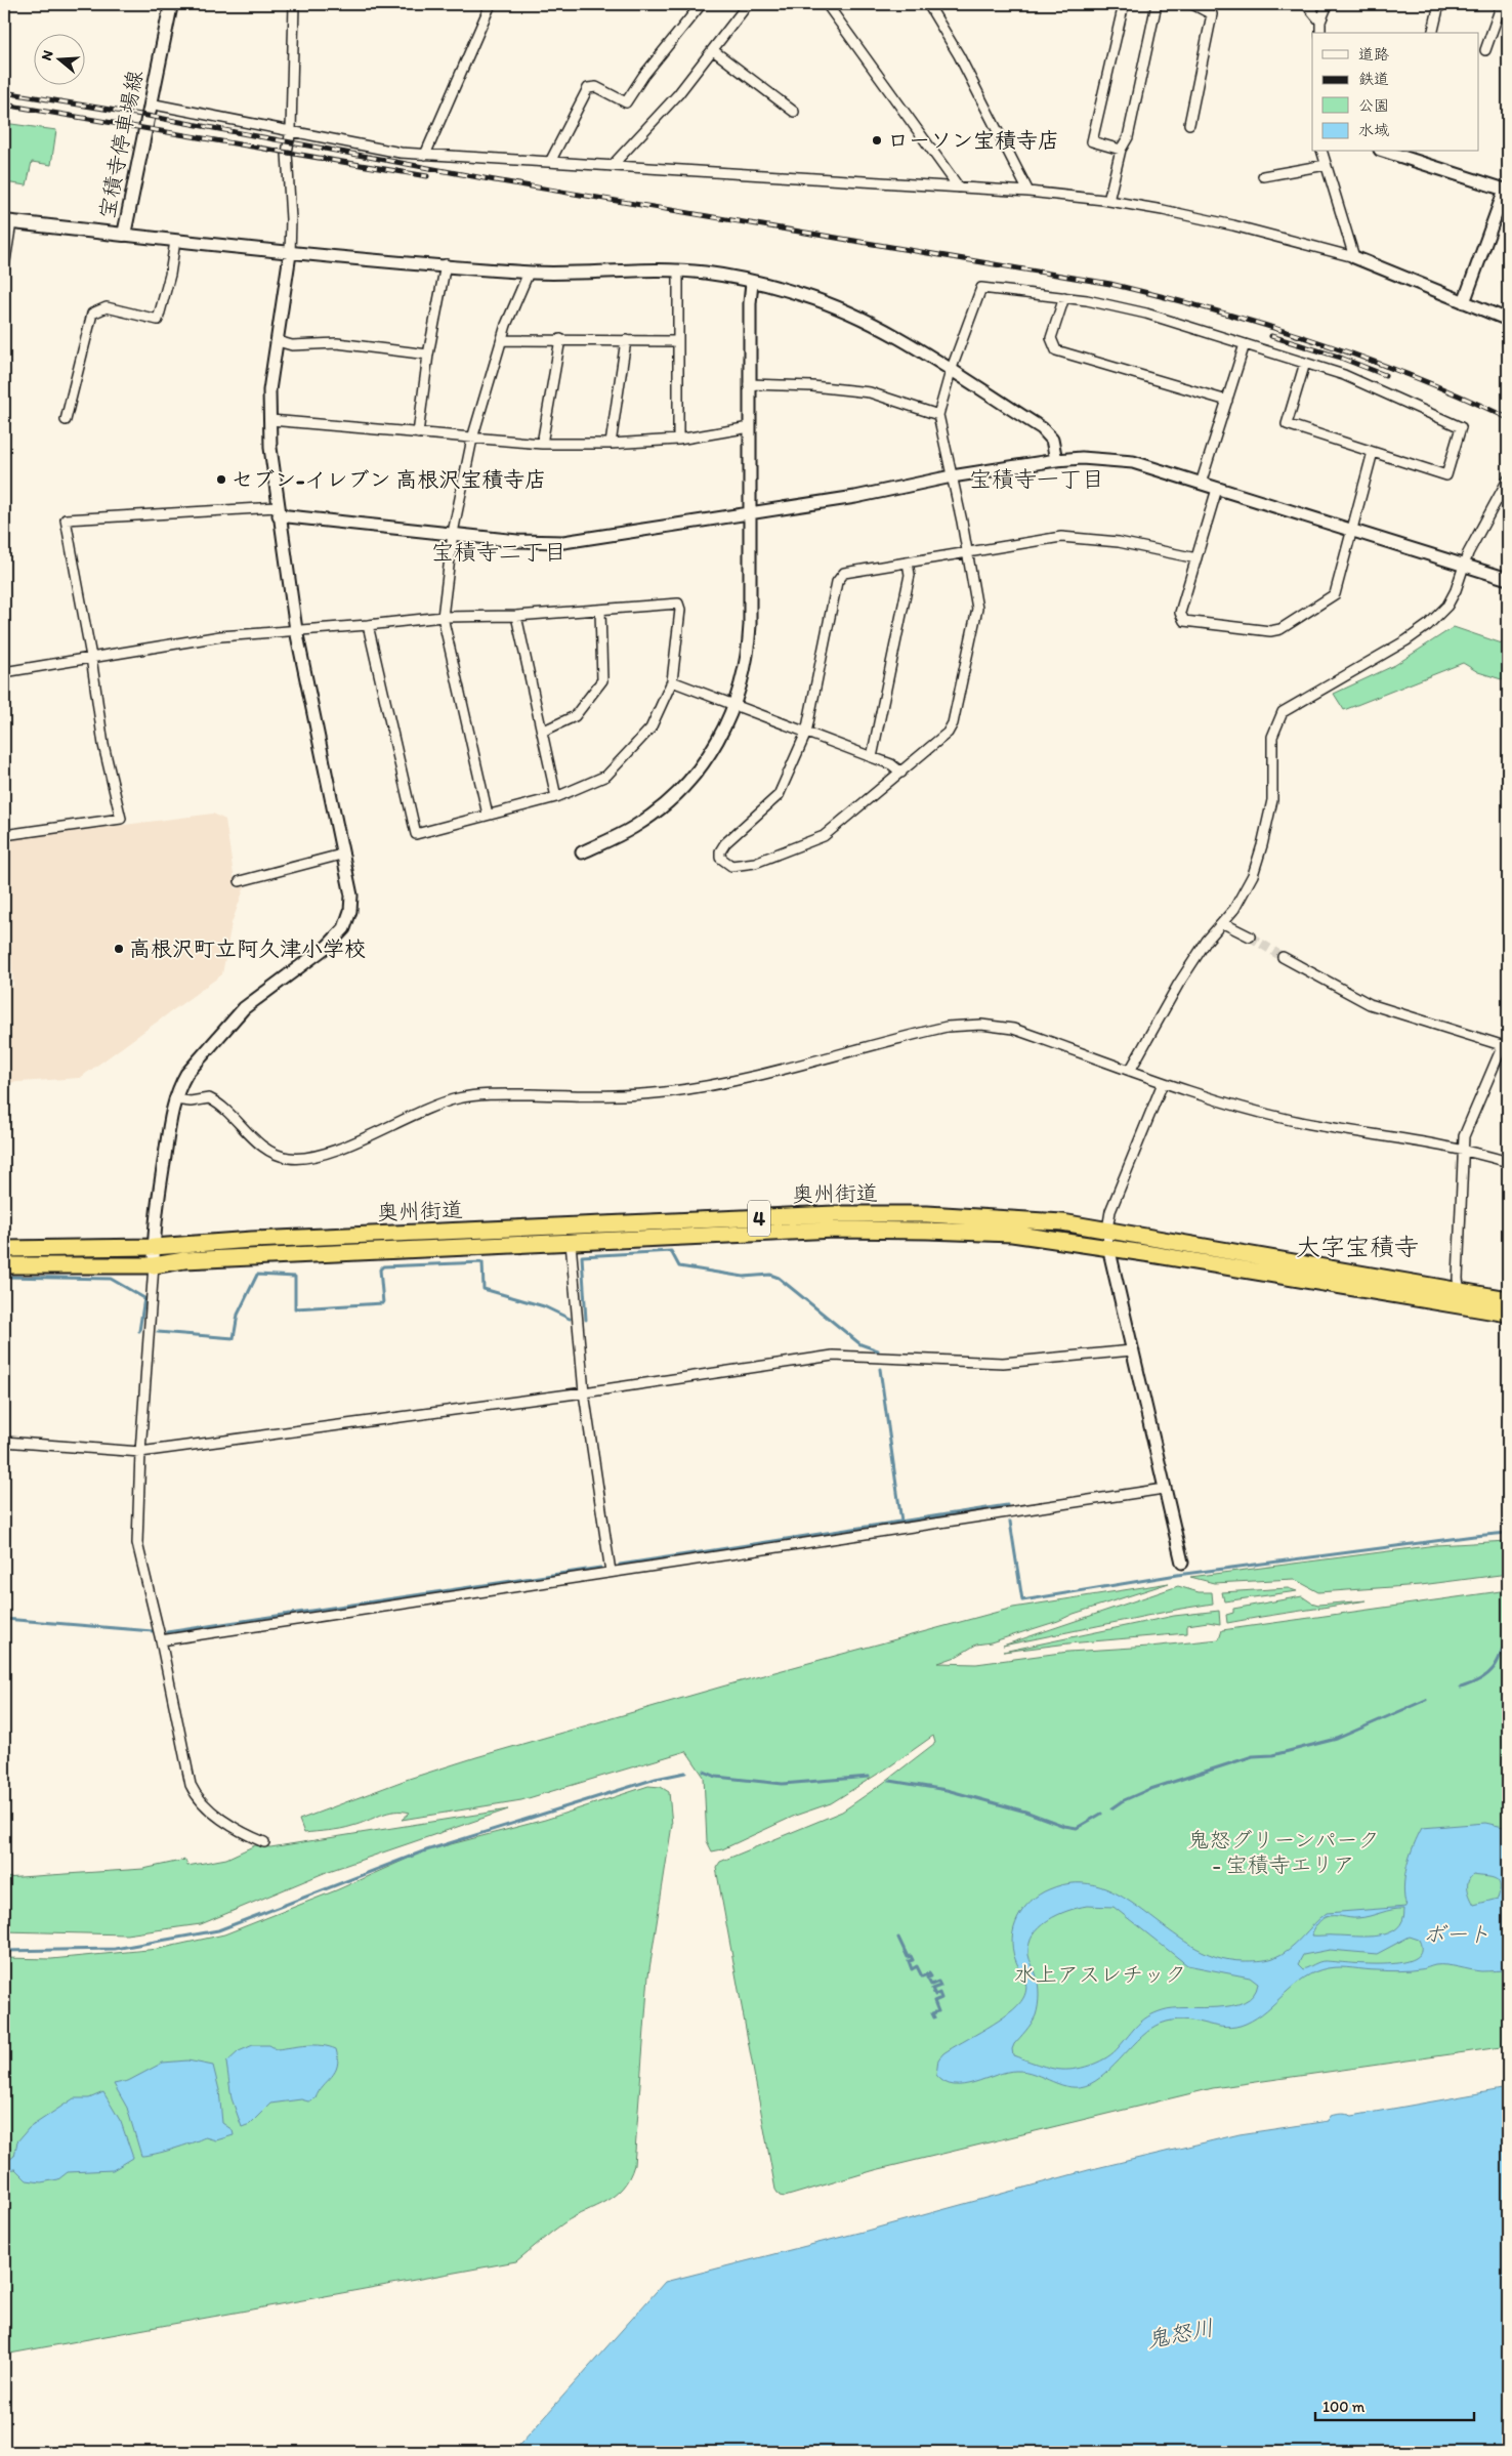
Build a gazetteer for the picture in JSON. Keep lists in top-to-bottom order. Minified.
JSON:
{"streets":{"highway":["奥州街道","4"],"main road":["宝積寺停車場線"]},"districts":["宝積寺一丁目","宝積寺二丁目","大字宝積寺"],"water":["ボート","鬼怒川"],"parks":["鬼怒グリーンパーク - 宝積寺エリア","水上アスレチック"],"places":["ローソン宝積寺店","セブン-イレブン 高根沢宝積寺店","高根沢町立阿久津小学校"],"legend":["道路","鉄道","公園","水域"],"scale_bar":"100 m","north":"left"}
